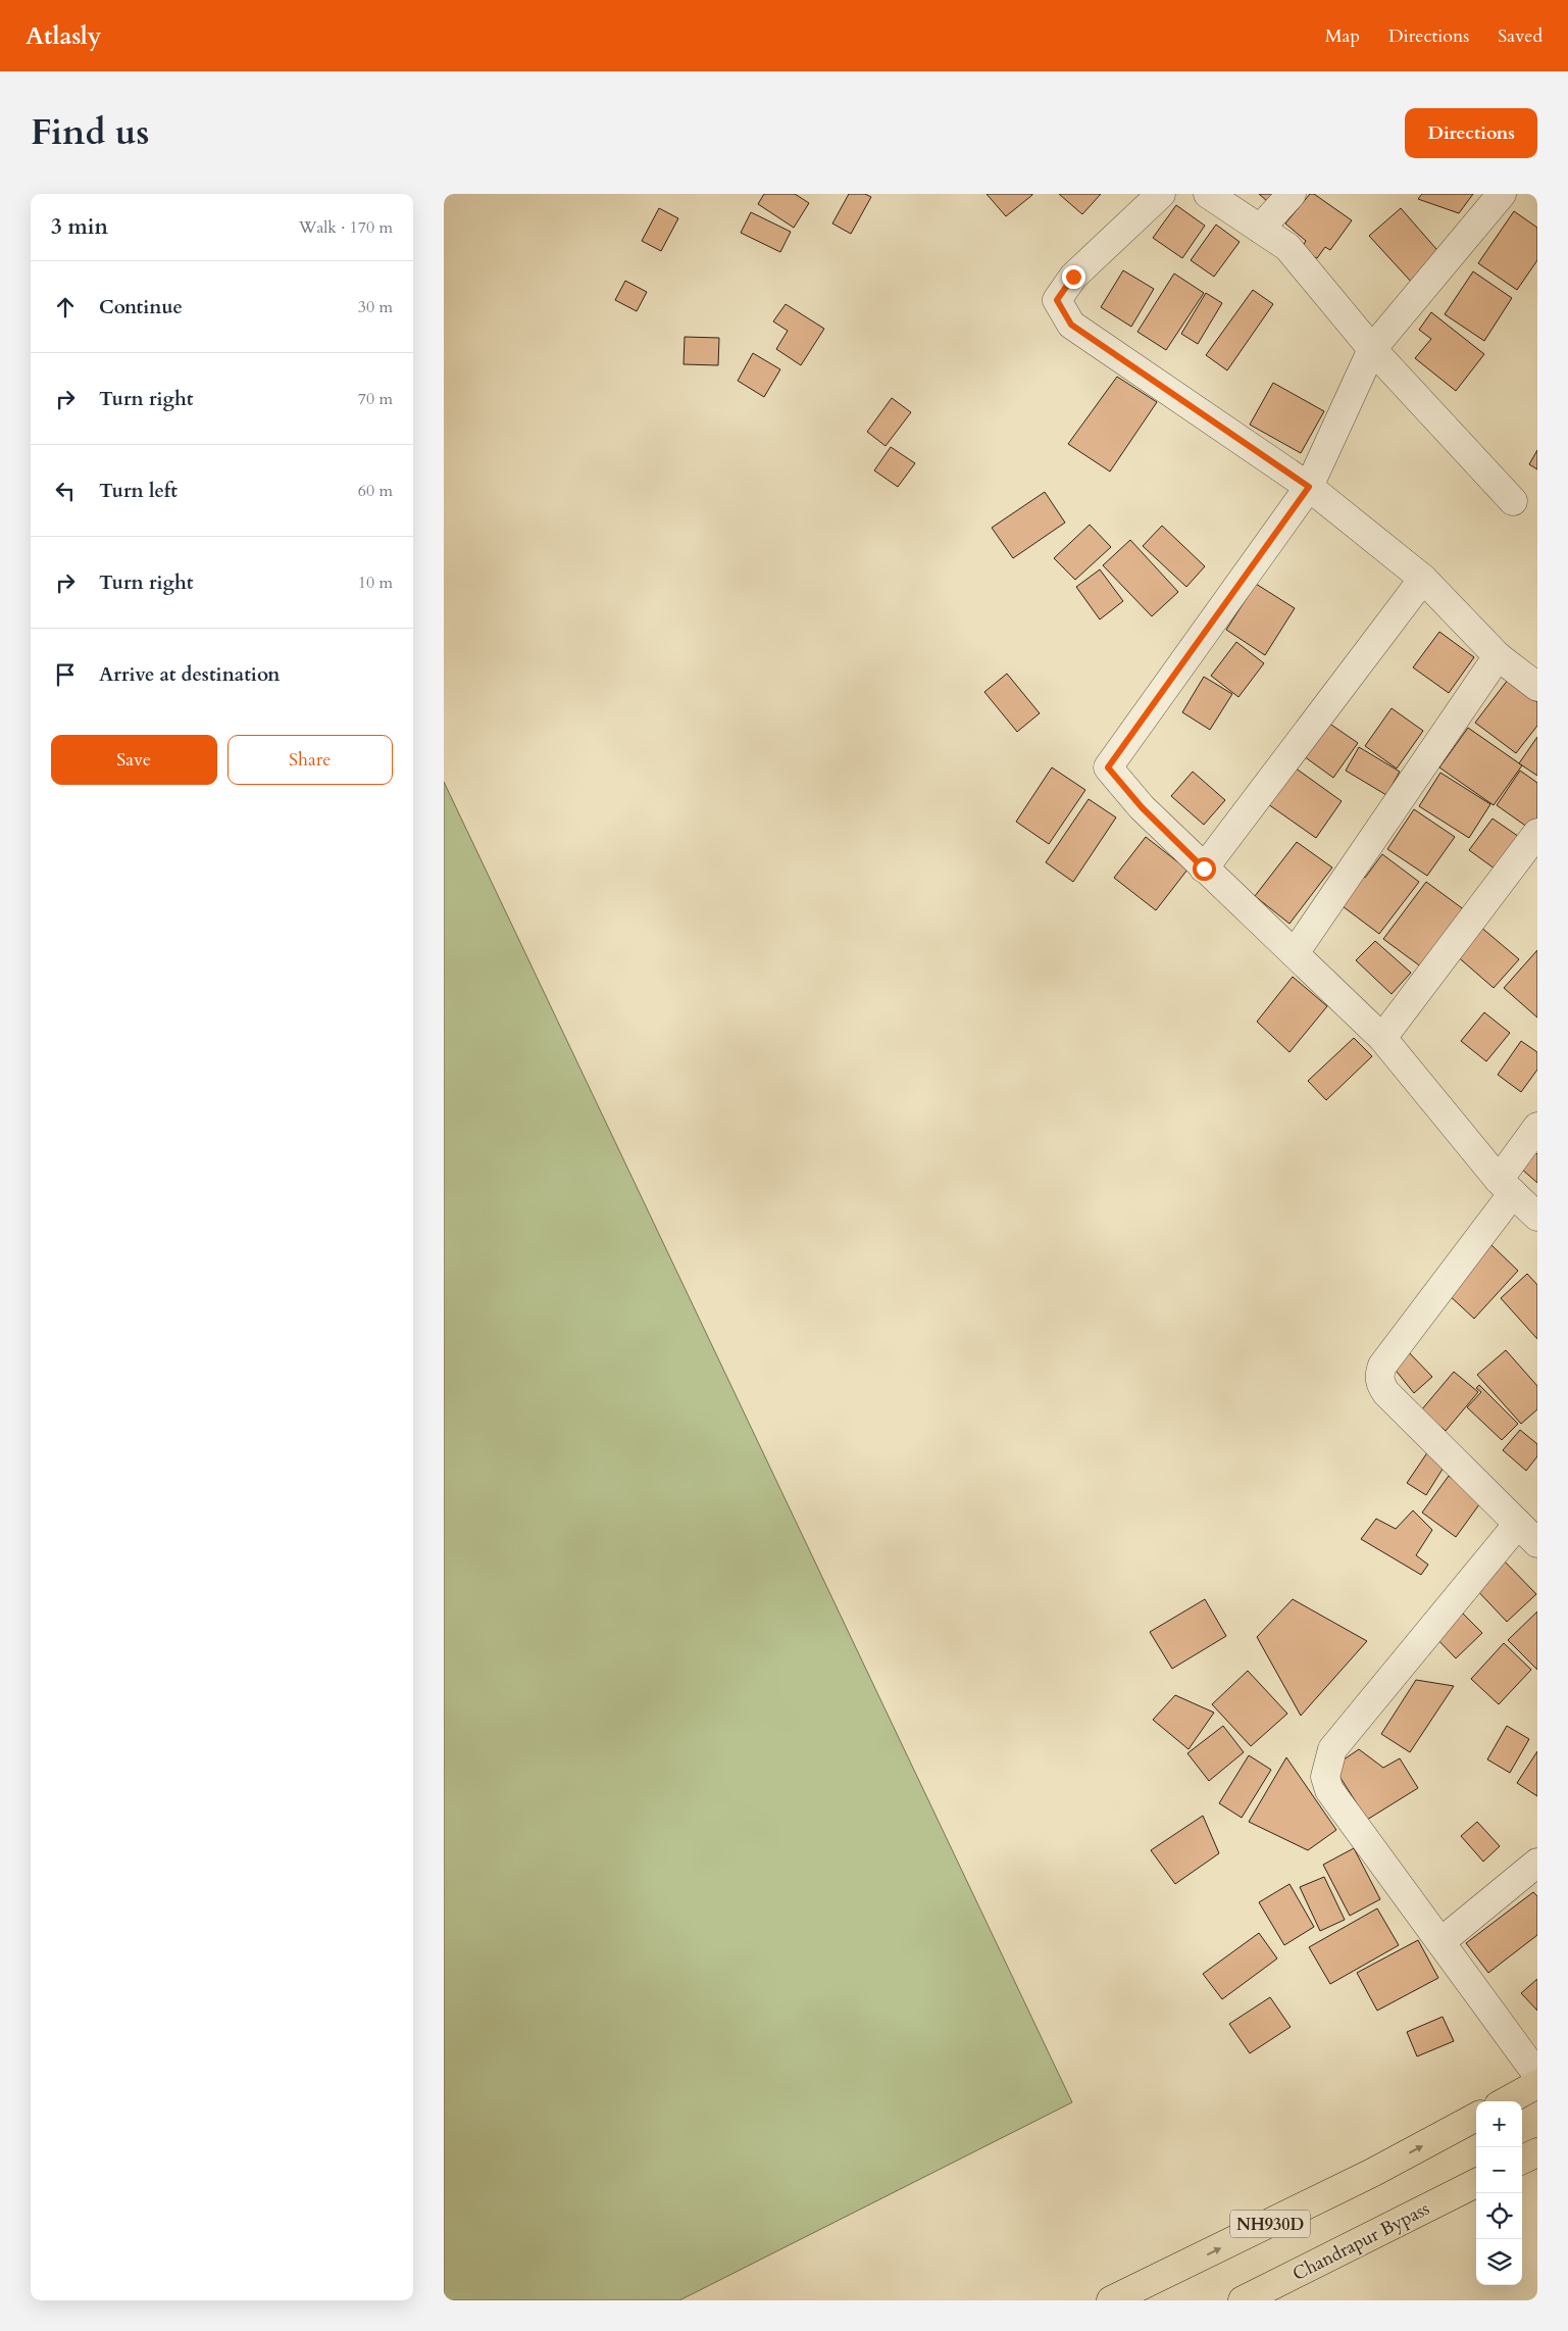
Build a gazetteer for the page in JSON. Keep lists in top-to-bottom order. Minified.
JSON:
{"streets":{"highway":["NH930D","Chandrapur Bypass"]},"page":{"header":"Atlasly","nav":["Map","Directions","Saved"],"title":"Find us","buttons":["Directions",["Save","Share"]],"heading":["3 min","Walk · 170 m"],"list":[["Continue","30 m"],["Turn right","70 m"],["Turn left","60 m"],["Turn right","10 m"],"Arrive at destination"],"map_buttons":["+","−"]}}
